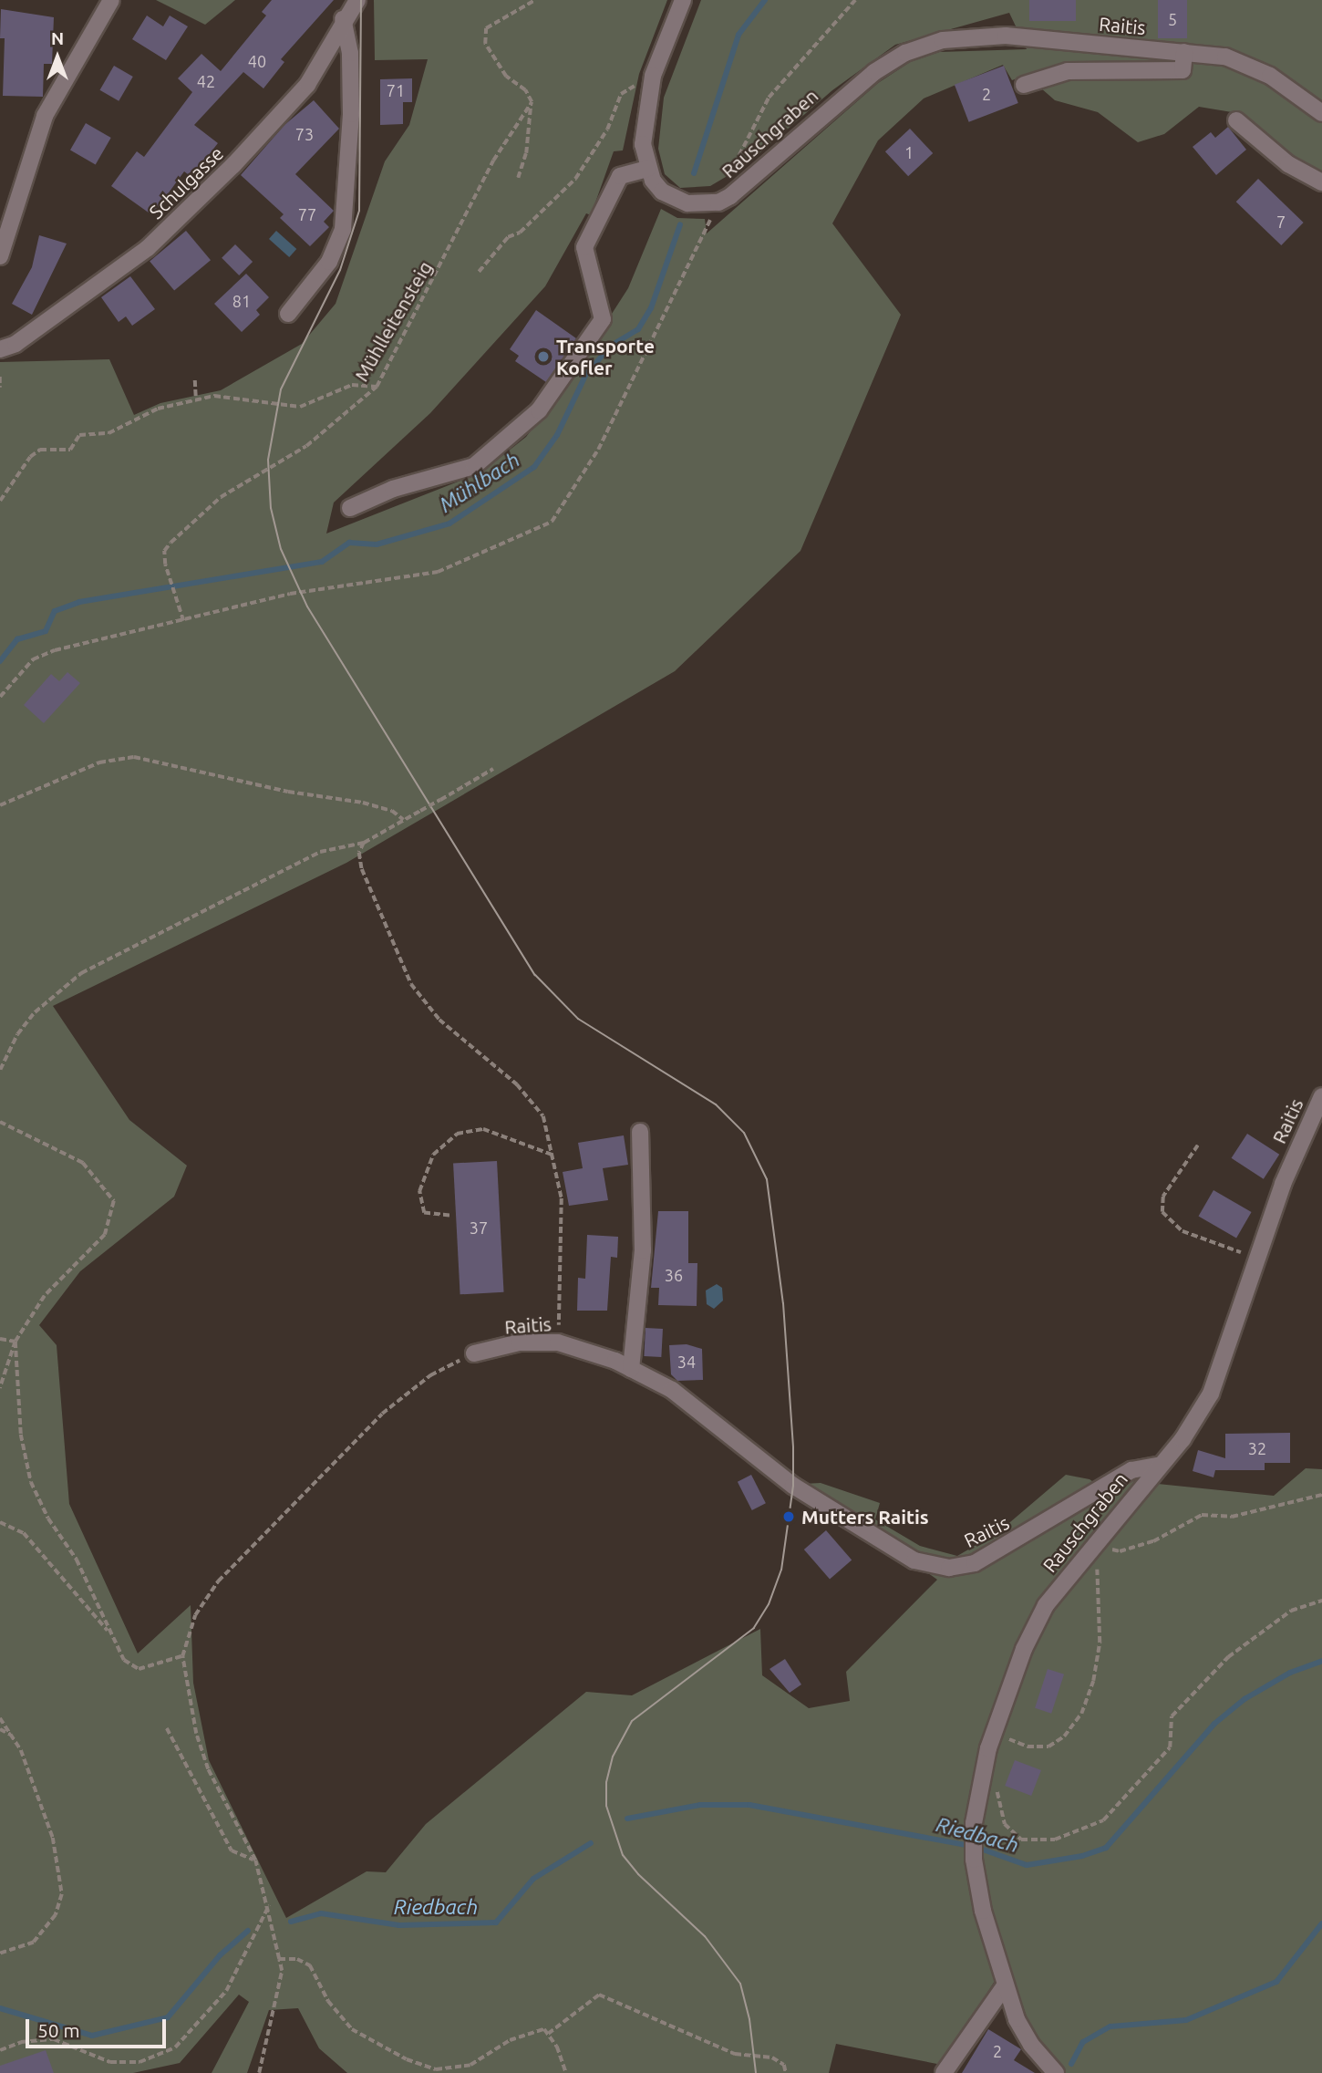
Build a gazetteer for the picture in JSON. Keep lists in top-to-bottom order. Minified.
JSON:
{"streets":{"street":["Raitis","Rauschgraben","Schulgasse"],"path":["Mühlleitensteig"]},"crossings":[["Raitis","Rauschgraben"]],"water":["Mühlbach","Riedbach"],"places":["Transporte Kofler","Mutters Raitis"],"house_numbers":["5","40","42","71","2","73","1","77","7","81","37","36","34","32","2"],"scale_bar":"50 m","north":"top"}
